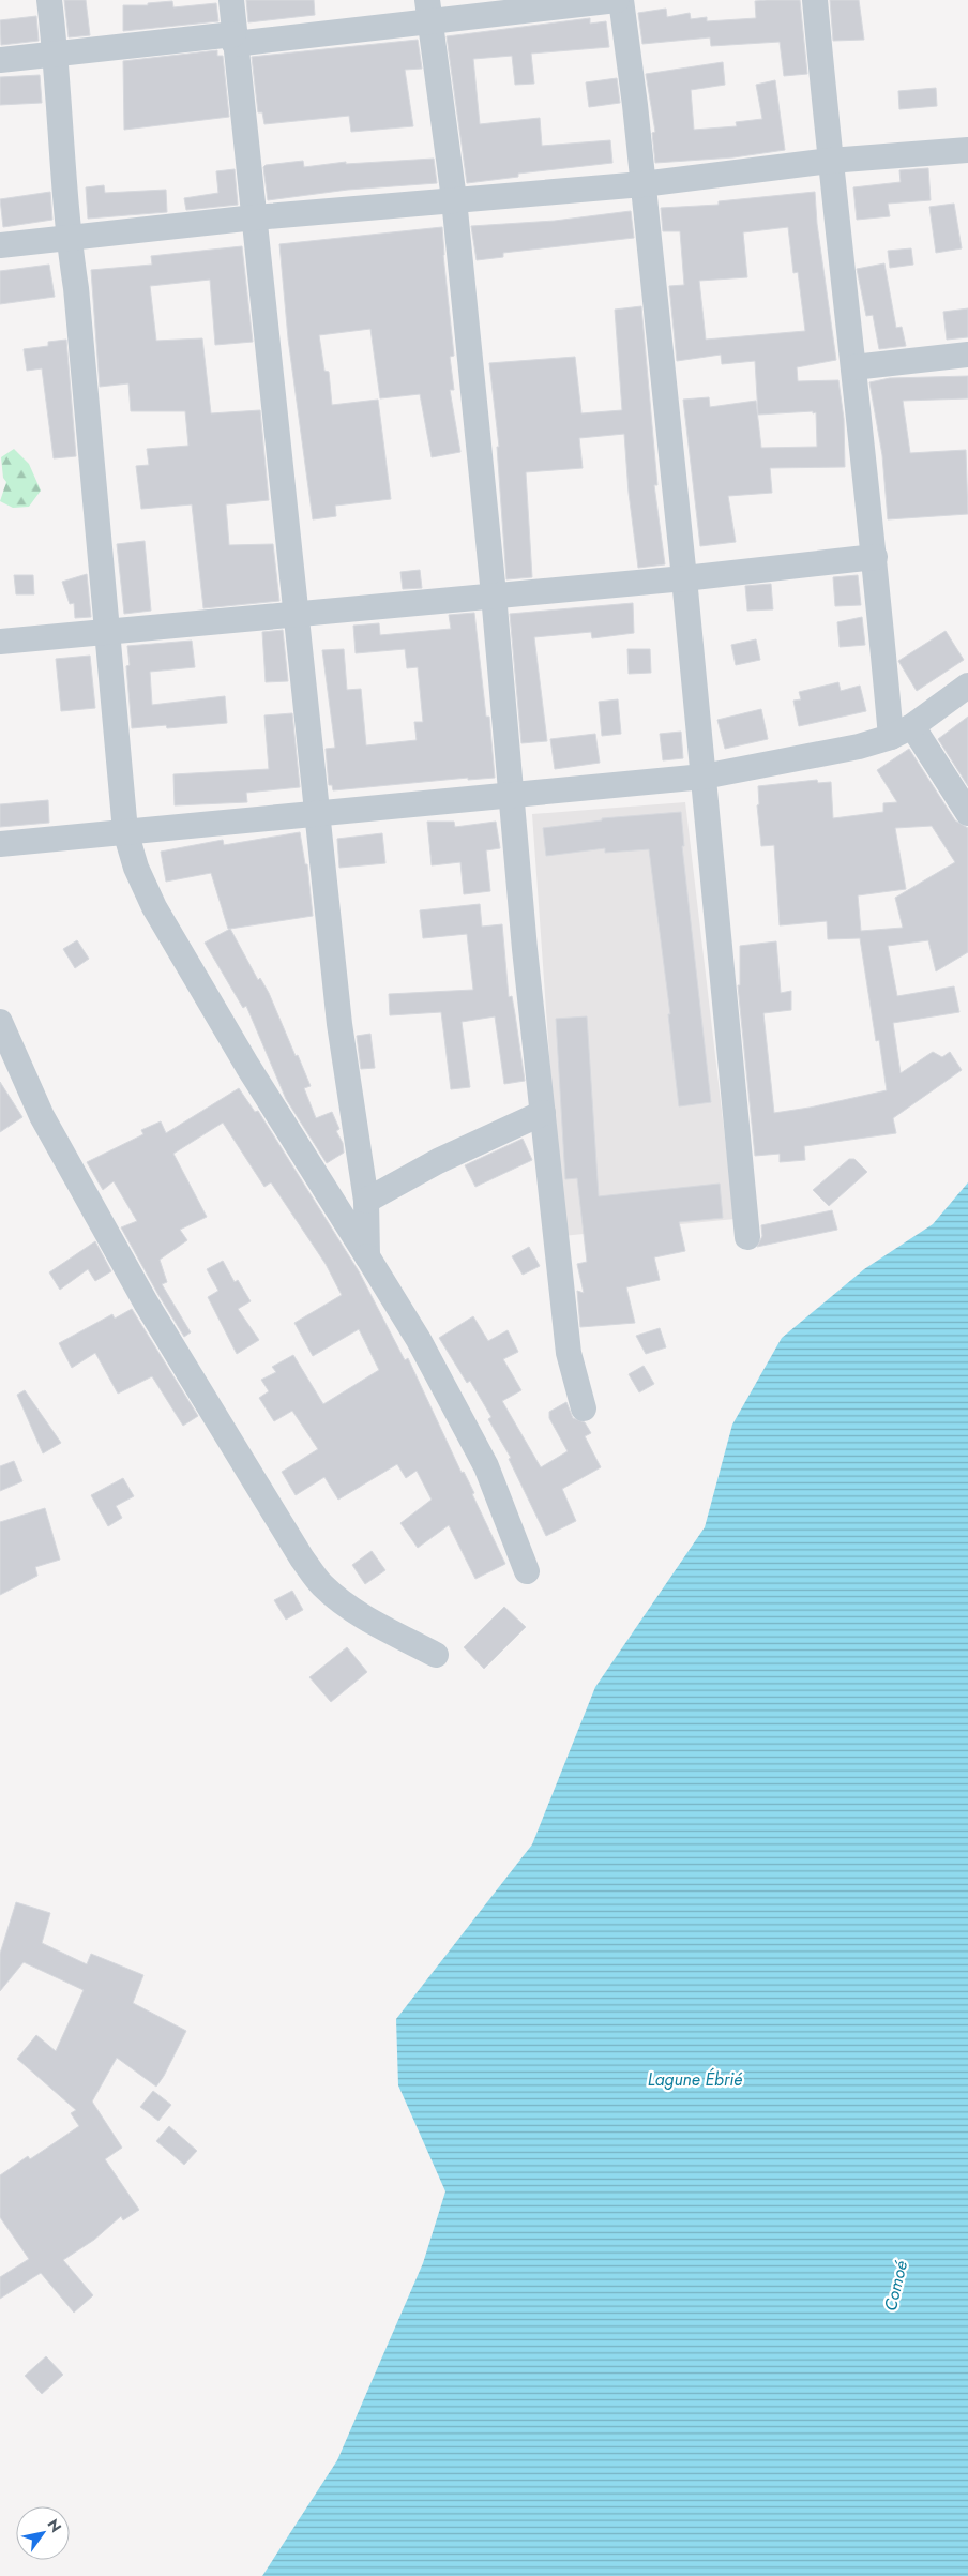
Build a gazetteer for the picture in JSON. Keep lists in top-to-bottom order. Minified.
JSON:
{"water":["Lagune Ébrié","Comoé"],"north":"top right"}
